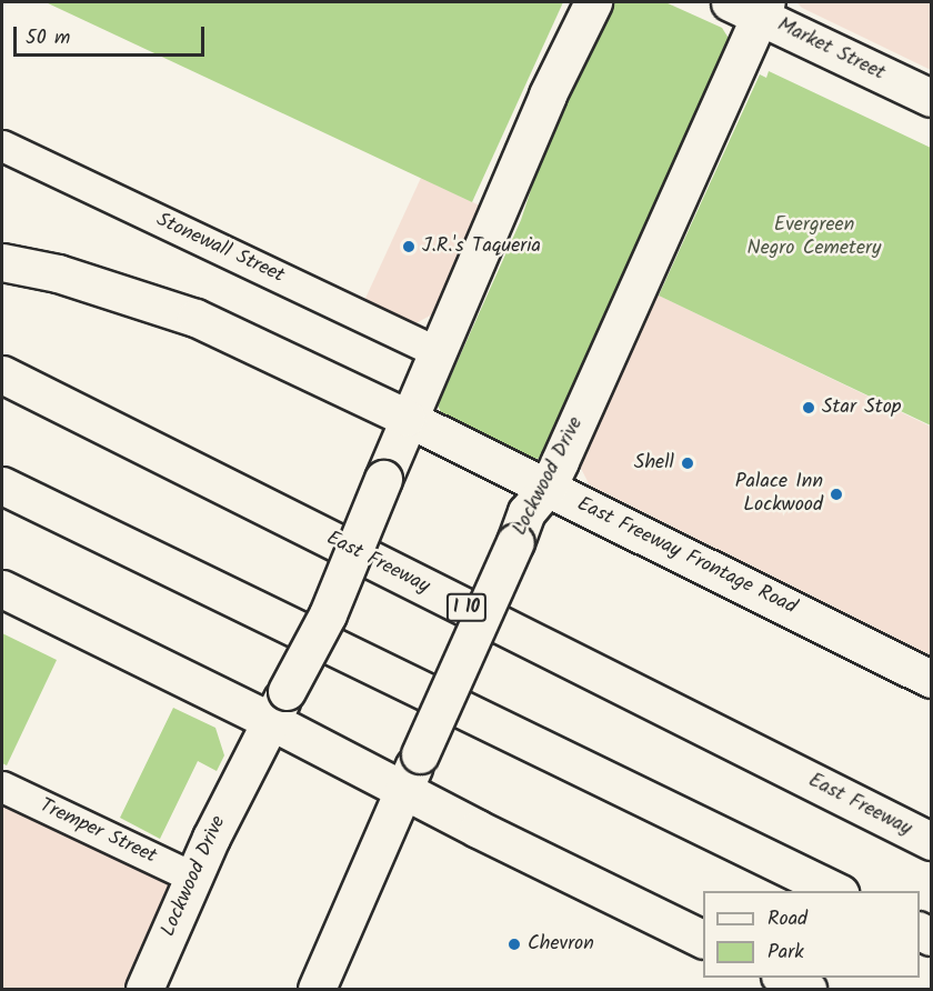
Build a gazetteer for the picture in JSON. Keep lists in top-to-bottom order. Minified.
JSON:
{"streets":{"main road":["Market Street","Lockwood Drive","East Freeway Frontage Road","East Freeway","I 10"],"street":["Stonewall Street","Tremper Street"]},"crossings":[["Market Street","Lockwood Drive"],["Stonewall Street","Lockwood Drive"],["Lockwood Drive","East Freeway Frontage Road"],["Lockwood Drive","Tremper Street"]],"parks":["Evergreen Negro Cemetery"],"places":["J.R.'s Taqueria","Star Stop","Shell","Palace Inn Lockwood","Chevron"],"legend":["Road","Park"],"scale_bar":"50 m"}
